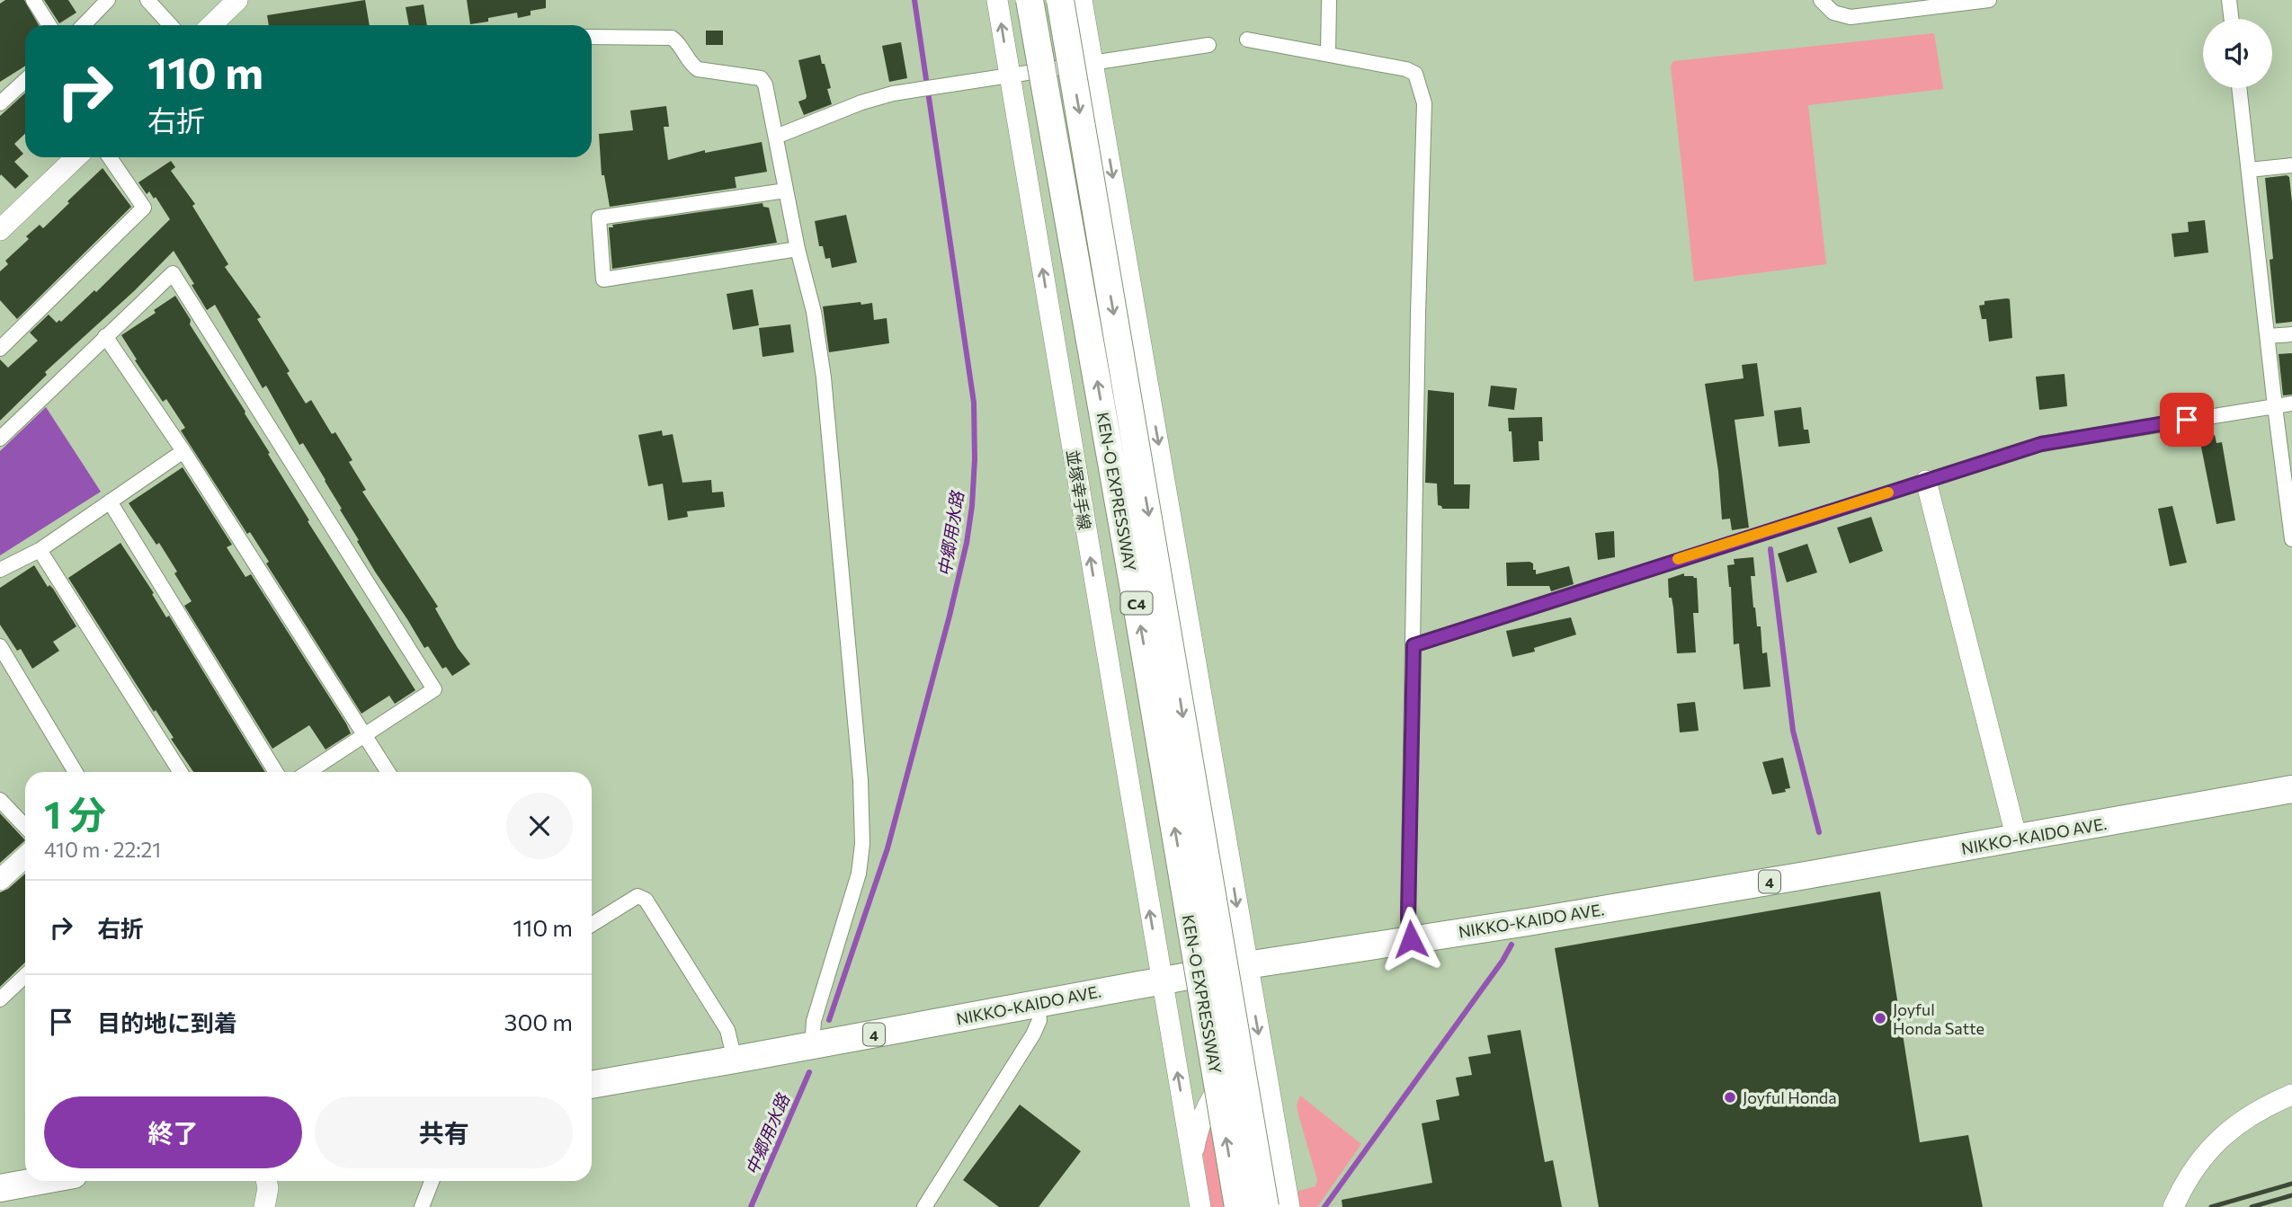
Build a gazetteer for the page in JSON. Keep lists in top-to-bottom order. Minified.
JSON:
{"streets":{"highway":["KEN-O EXPRESSWAY","C4","NIKKO-KAIDO AVE.","4"],"main road":["並塚幸手線"]},"crossings":[["並塚幸手線","NIKKO-KAIDO AVE."]],"water":["中郷用水路"],"places":["Joyful Honda Satte","Joyful Honda"],"page":{"turn":["110 m","右折"],"heading":["1 分","410 m · 22:21"],"list":[{"name":"右折","value":"110 m"},{"name":"目的地に到着","value":"300 m"}],"buttons":["終了","共有"]}}
